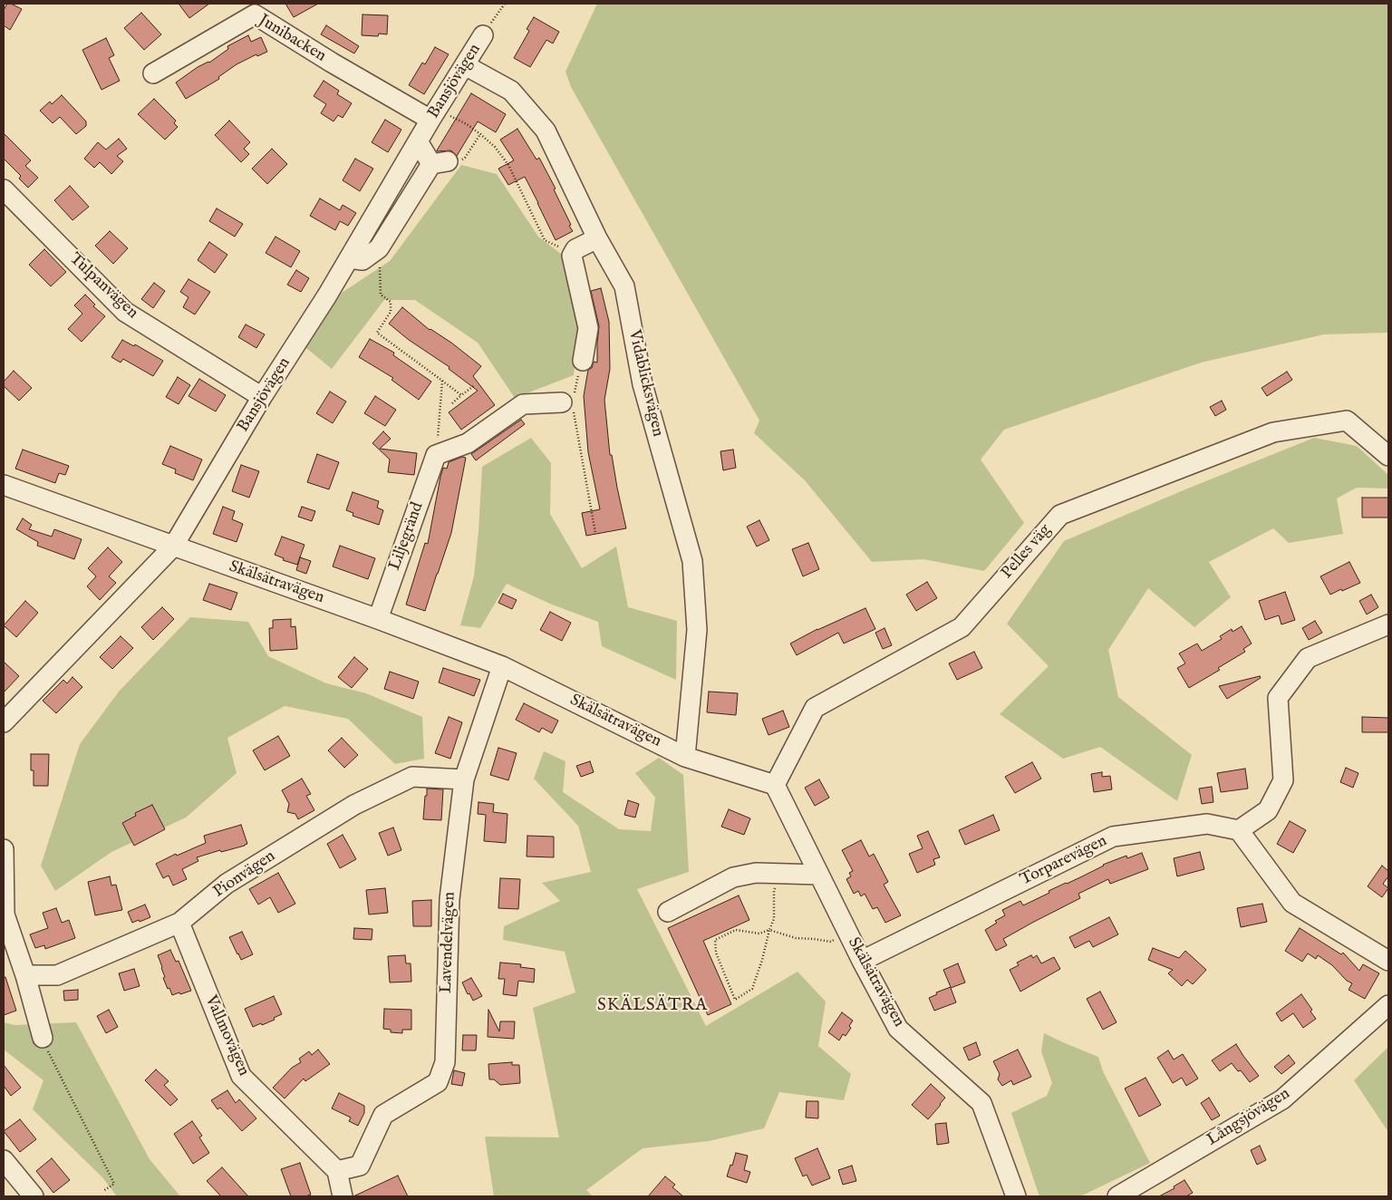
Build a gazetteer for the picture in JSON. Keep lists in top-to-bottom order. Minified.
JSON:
{"streets":{"street":["Junibacken","Bansjövägen","Tulpanvägen","Vidablicksvägen","Liljegränd","Pelles väg","Skälsätravägen","Torparevägen","Pionvägen","Lavendelvägen","Vallmovägen","Långsjövägen"]},"crossings":[["Junibacken","Bansjövägen"],["Bansjövägen","Tulpanvägen"],["Bansjövägen","Vidablicksvägen"],["Bansjövägen","Skälsätravägen"],["Vidablicksvägen","Skälsätravägen"],["Liljegränd","Skälsätravägen"],["Pelles väg","Skälsätravägen"],["Skälsätravägen","Torparevägen"],["Skälsätravägen","Lavendelvägen"],["Pionvägen","Lavendelvägen"],["Pionvägen","Vallmovägen"],["Lavendelvägen","Vallmovägen"]],"districts":["SKÄLSÄTRA"]}
